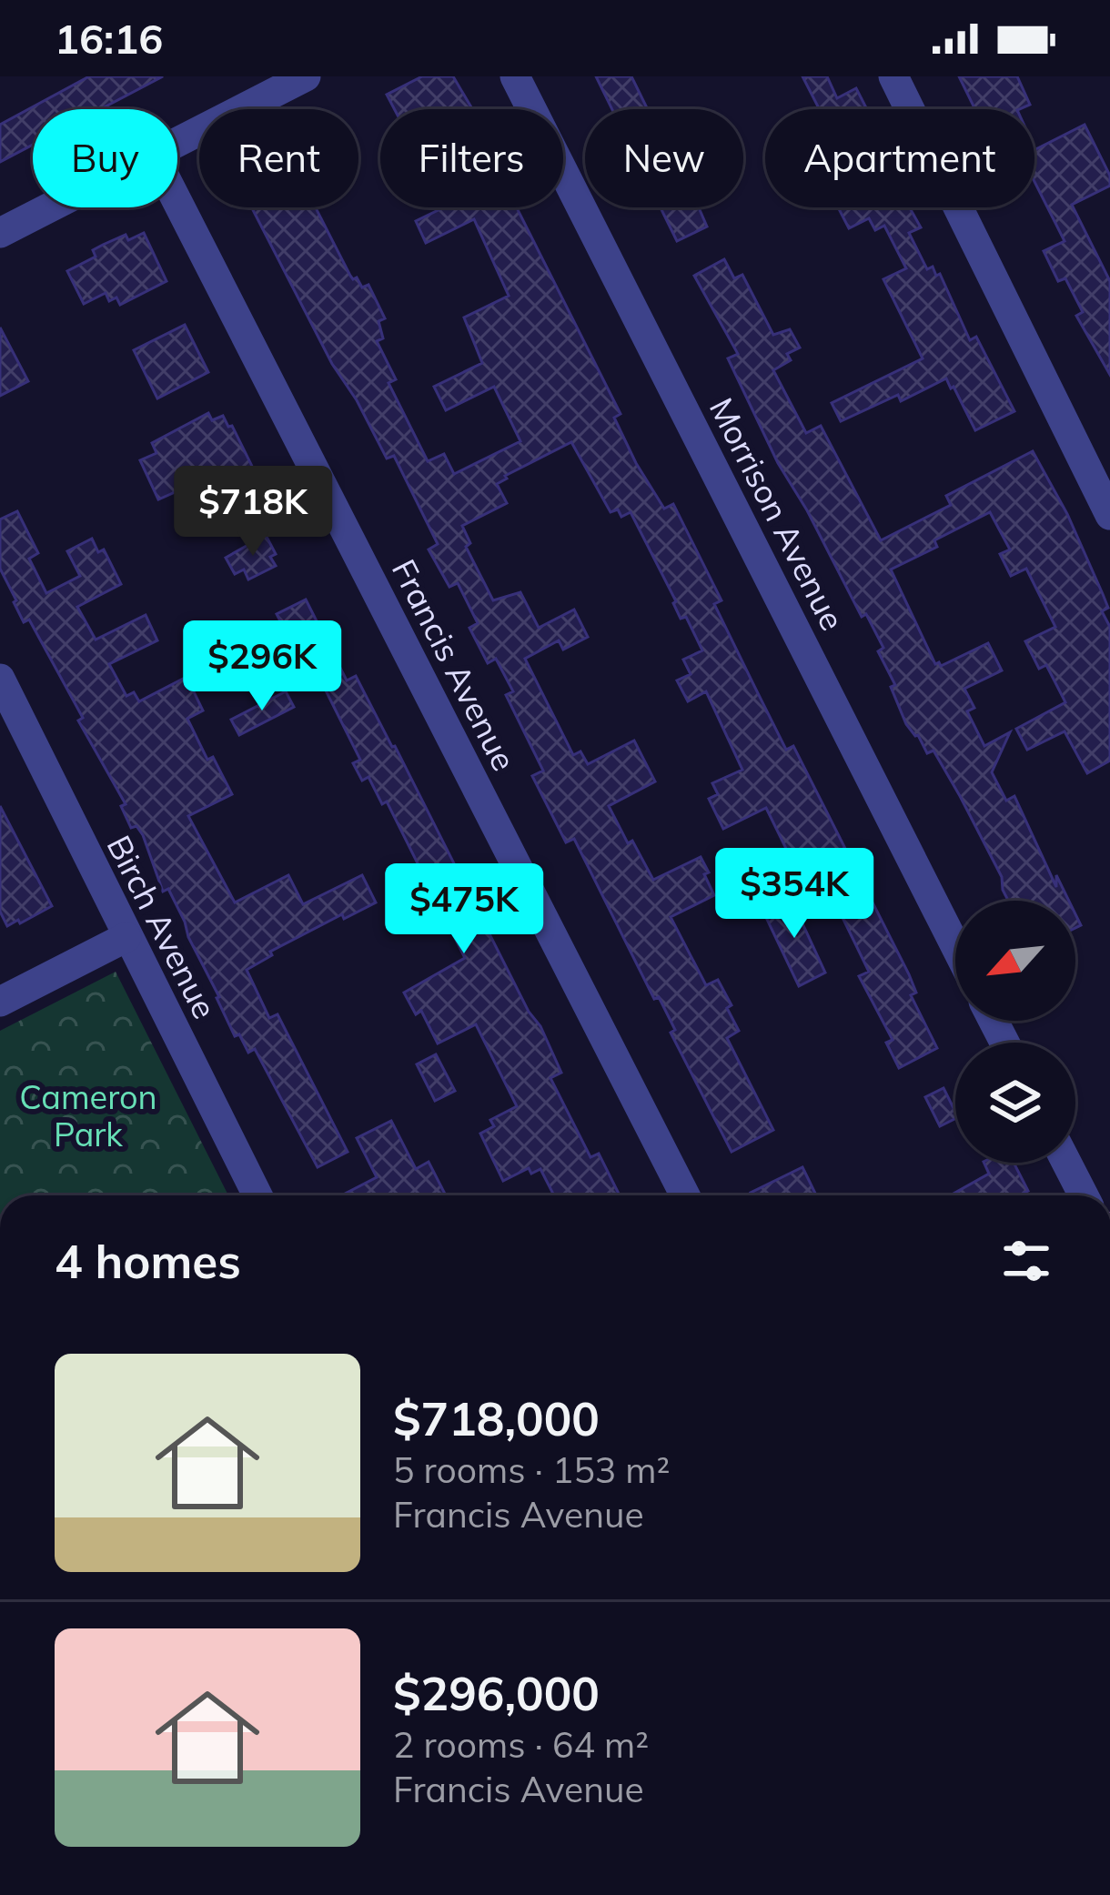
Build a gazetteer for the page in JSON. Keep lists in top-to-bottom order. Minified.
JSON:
{"streets":{"street":["Morrison Avenue","Francis Avenue","Birch Avenue"]},"parks":["Cameron Park"],"north":"bottom left","page":{"status":"16:16","chip":["Buy","Rent","Filters","New","Apartment"],"price":["$718K","$296K","$354K","$475K"],"heading":"4 homes","list":[{"name":"$718,000","note":"5 rooms · 153 m² · Francis Avenue"},{"name":"$296,000","note":"2 rooms · 64 m² · Francis Avenue"}]}}
